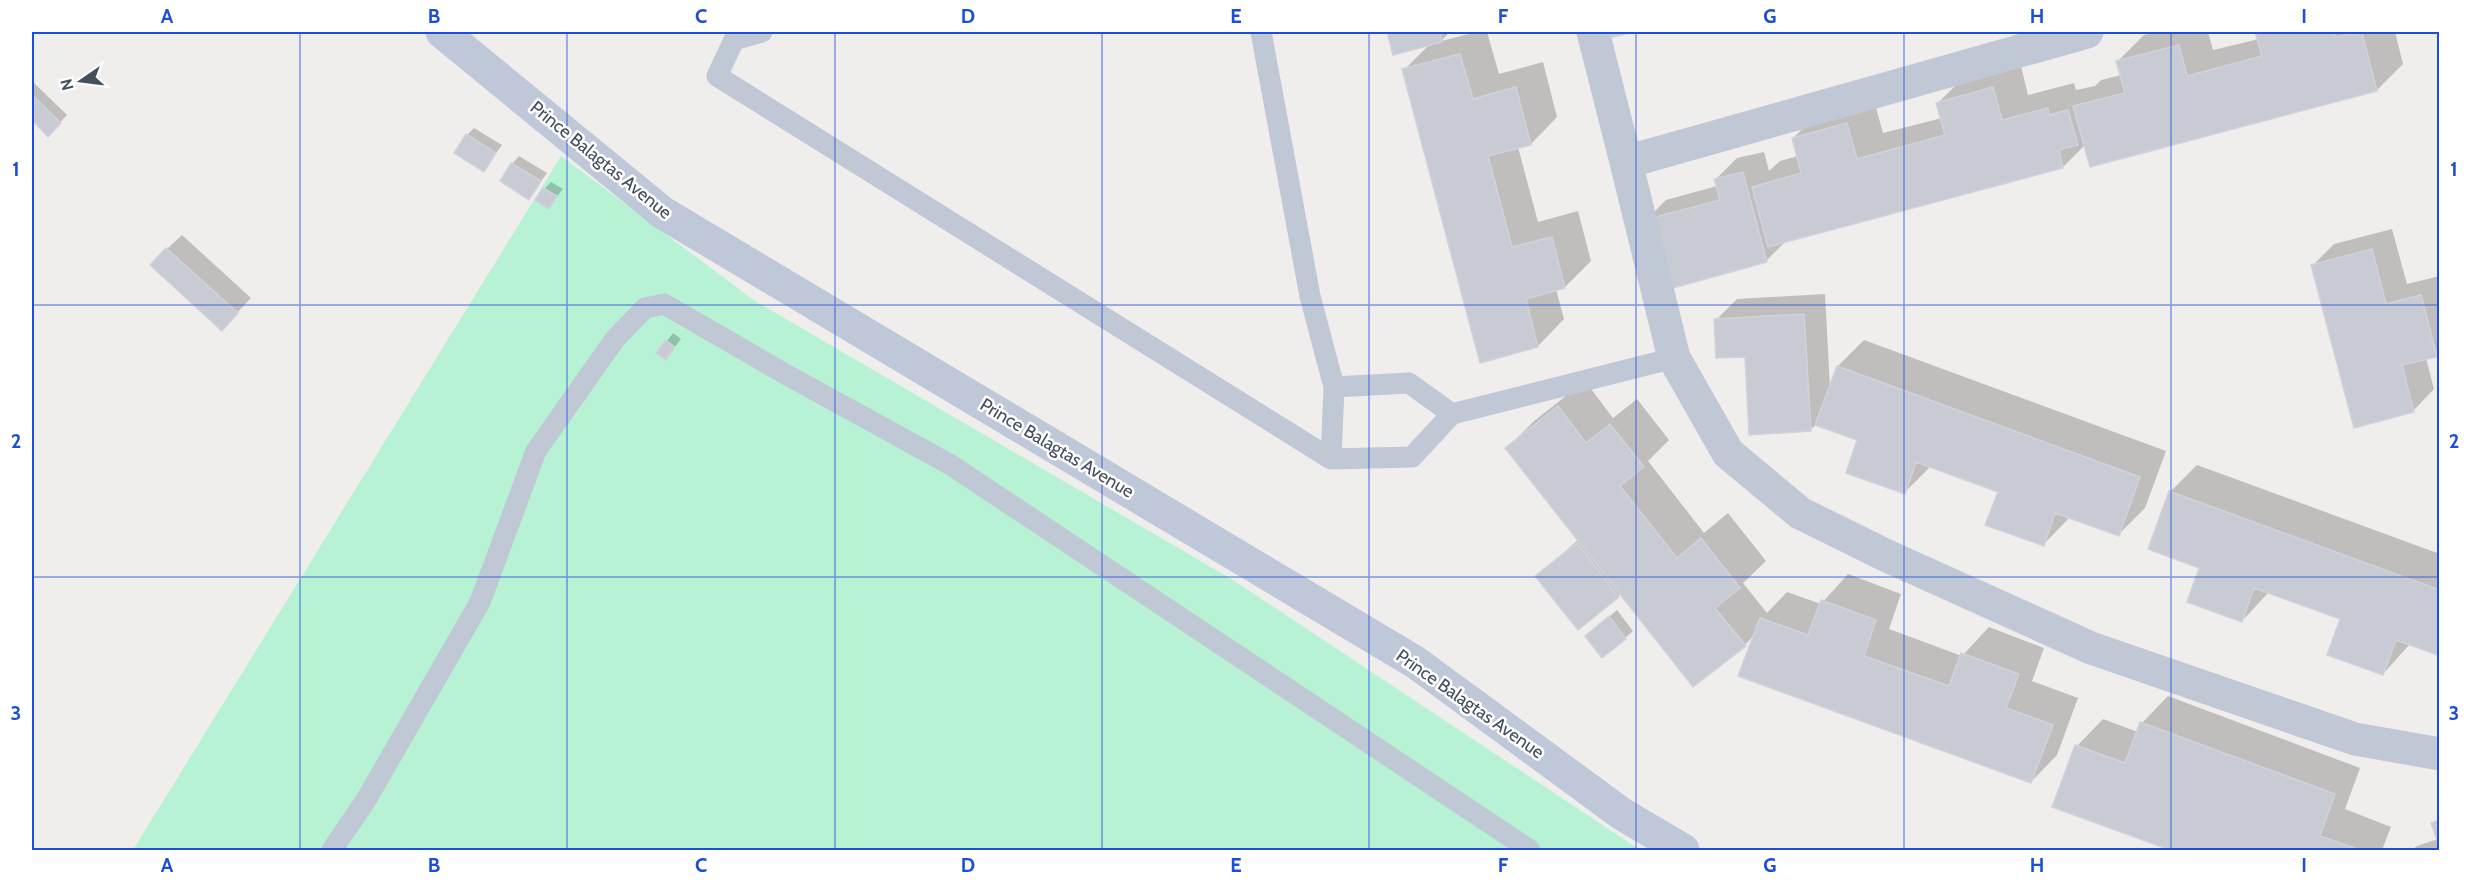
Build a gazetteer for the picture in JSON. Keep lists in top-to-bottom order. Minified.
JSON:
{"streets":{"main road":["Prince Balagtas Avenue"]},"north":"left","grid":{"columns":["A","B","C","D","E","F","G","H","I"],"rows":["1","2","3"]}}
